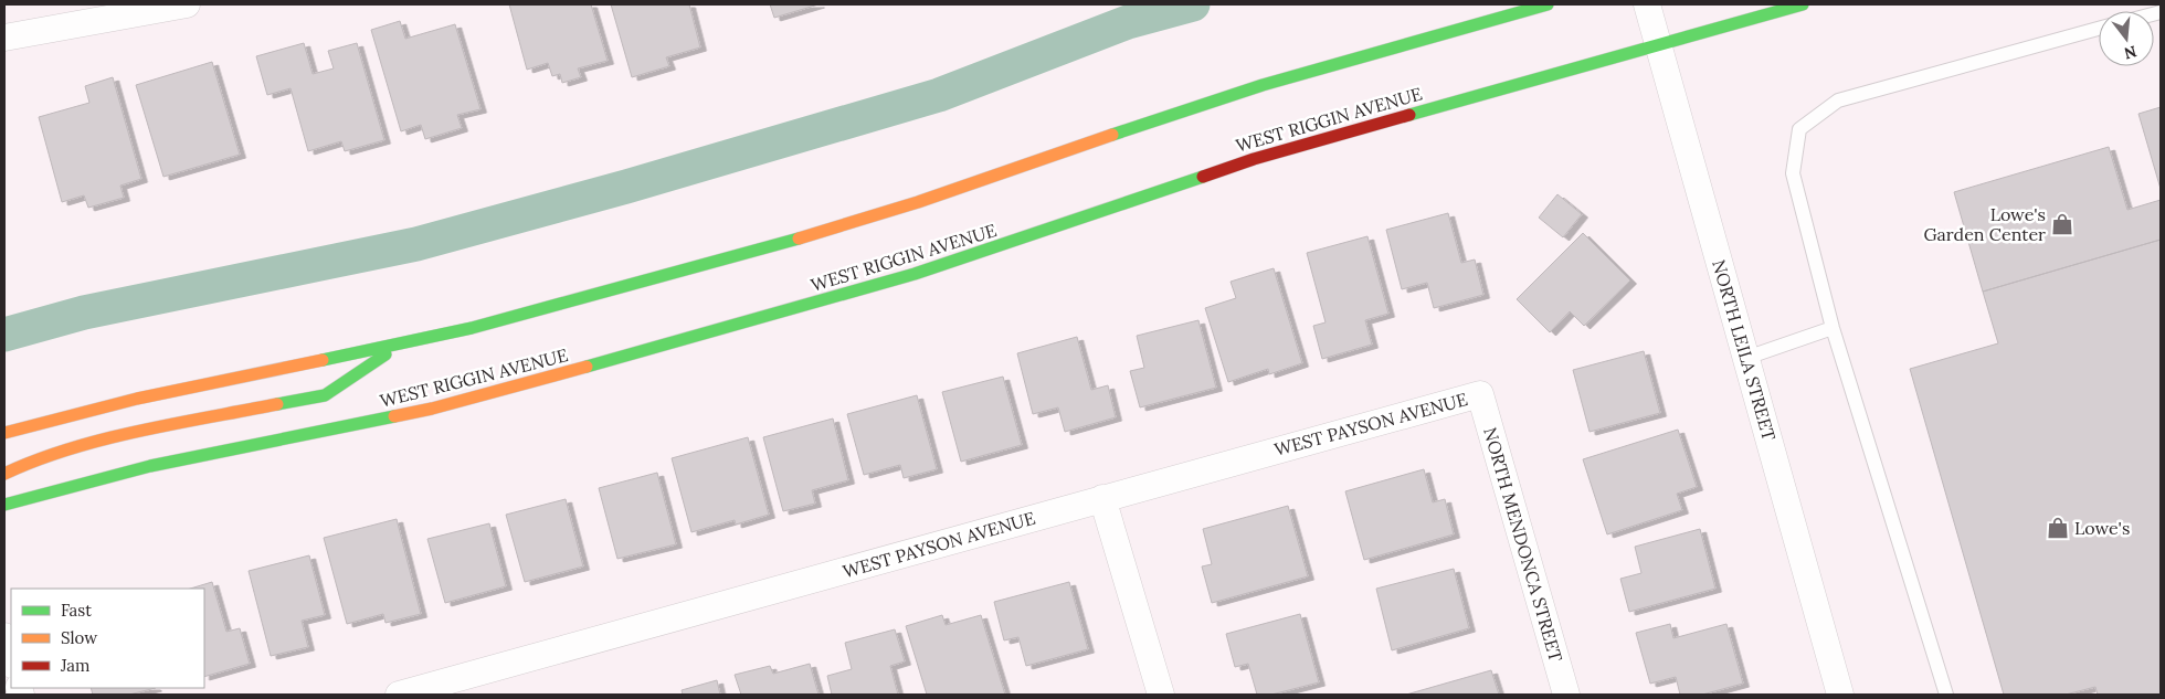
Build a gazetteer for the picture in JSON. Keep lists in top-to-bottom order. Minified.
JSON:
{"streets":{"main road":["WEST RIGGIN AVENUE"],"street":["NORTH LEILA STREET","WEST PAYSON AVENUE","NORTH MENDONCA STREET"]},"crossings":[["WEST RIGGIN AVENUE","NORTH LEILA STREET"],["WEST PAYSON AVENUE","NORTH MENDONCA STREET"]],"places":{"shop":["Lowe's Garden Center","Lowe's"]},"legend":["Fast","Slow","Jam"],"north":"bottom"}
